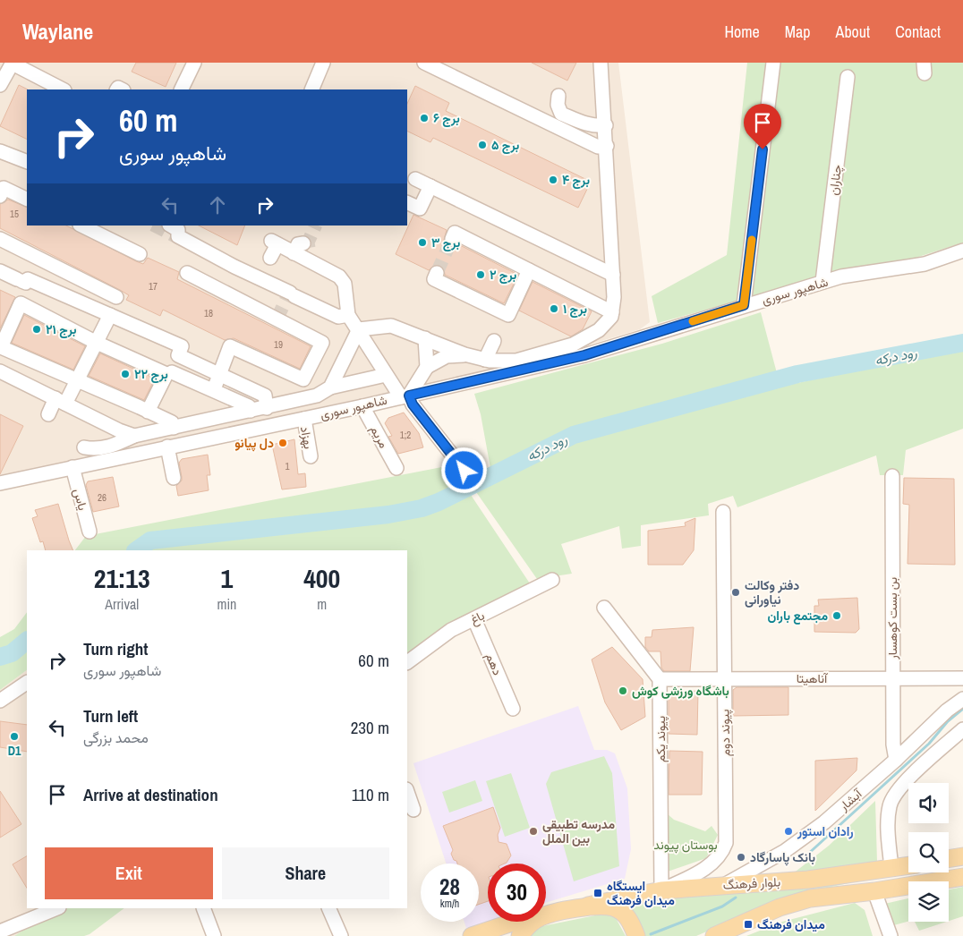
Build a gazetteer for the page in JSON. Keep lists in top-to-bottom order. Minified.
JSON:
{"streets":{"main road":["بلوار فرهنگ"],"street":["چناران","شاهپور سوری","مریم","بهزاد","یاس","باغ","بن بست کوهسار","دهم","آناهیتا","پیوند دوم","پیوند یکم","آبشار"]},"crossings":[["چناران","شاهپور سوری"],["شاهپور سوری","مریم"],["شاهپور سوری","بهزاد"],["شاهپور سوری","یاس"],["باغ","دهم"],["بن بست کوهسار","آناهیتا"],["بن بست کوهسار","آبشار"],["آناهیتا","پیوند دوم"],["آناهیتا","پیوند یکم"],["پیوند دوم","پیوند یکم"],["پیوند دوم","بلوار فرهنگ"],["پیوند یکم","بلوار فرهنگ"],["آبشار","بلوار فرهنگ"]],"water":["رود درکه"],"parks":["بوستان پیوند"],"places":{"other":["برج ۶","برج ۵","برج ۴","برج ۳","برج ۲","برج ۱","برج ۲۱","برج ۲۲","دل پیانو","دفتر وکالت نیاورانی","مجتمع باران","باشگاه ورزشی کوش","D1","مدرسه تطبیقی بین الملل","رادان استور","بانک پاسارگاد"],"transit":["ایستگاه میدان فرهنگ","میدان فرهنگ"]},"house_numbers":["15","17","18","19","1;2","1","26"],"page":{"header":"Waylane","nav":["Home","Map","About","Contact"],"turn":["60 m","شاهپور سوری"],"eta":["21:13","Arrival","1","min","400","m"],"list":[{"name":"Turn right","note":"شاهپور سوری","value":"60 m"},{"name":"Turn left","note":"محمد بزرگی","value":"230 m"},{"name":"Arrive at destination","value":"110 m"}],"buttons":["Exit","Share"],"speed":"28 km/h","limit":"30"}}
